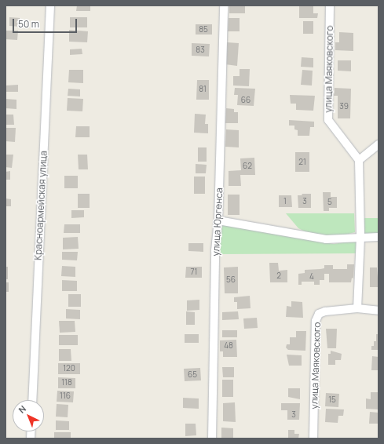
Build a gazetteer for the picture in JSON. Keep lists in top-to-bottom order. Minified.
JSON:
{"streets":{"street":["улица Маяковского","Красноармейская улица","улица Юргенса"]},"house_numbers":["85","83","81","66","39","21","62","1","3","5","71","2","4","56","48","120","65","118","116","15","3"],"scale_bar":"50 m","north":"top left"}
